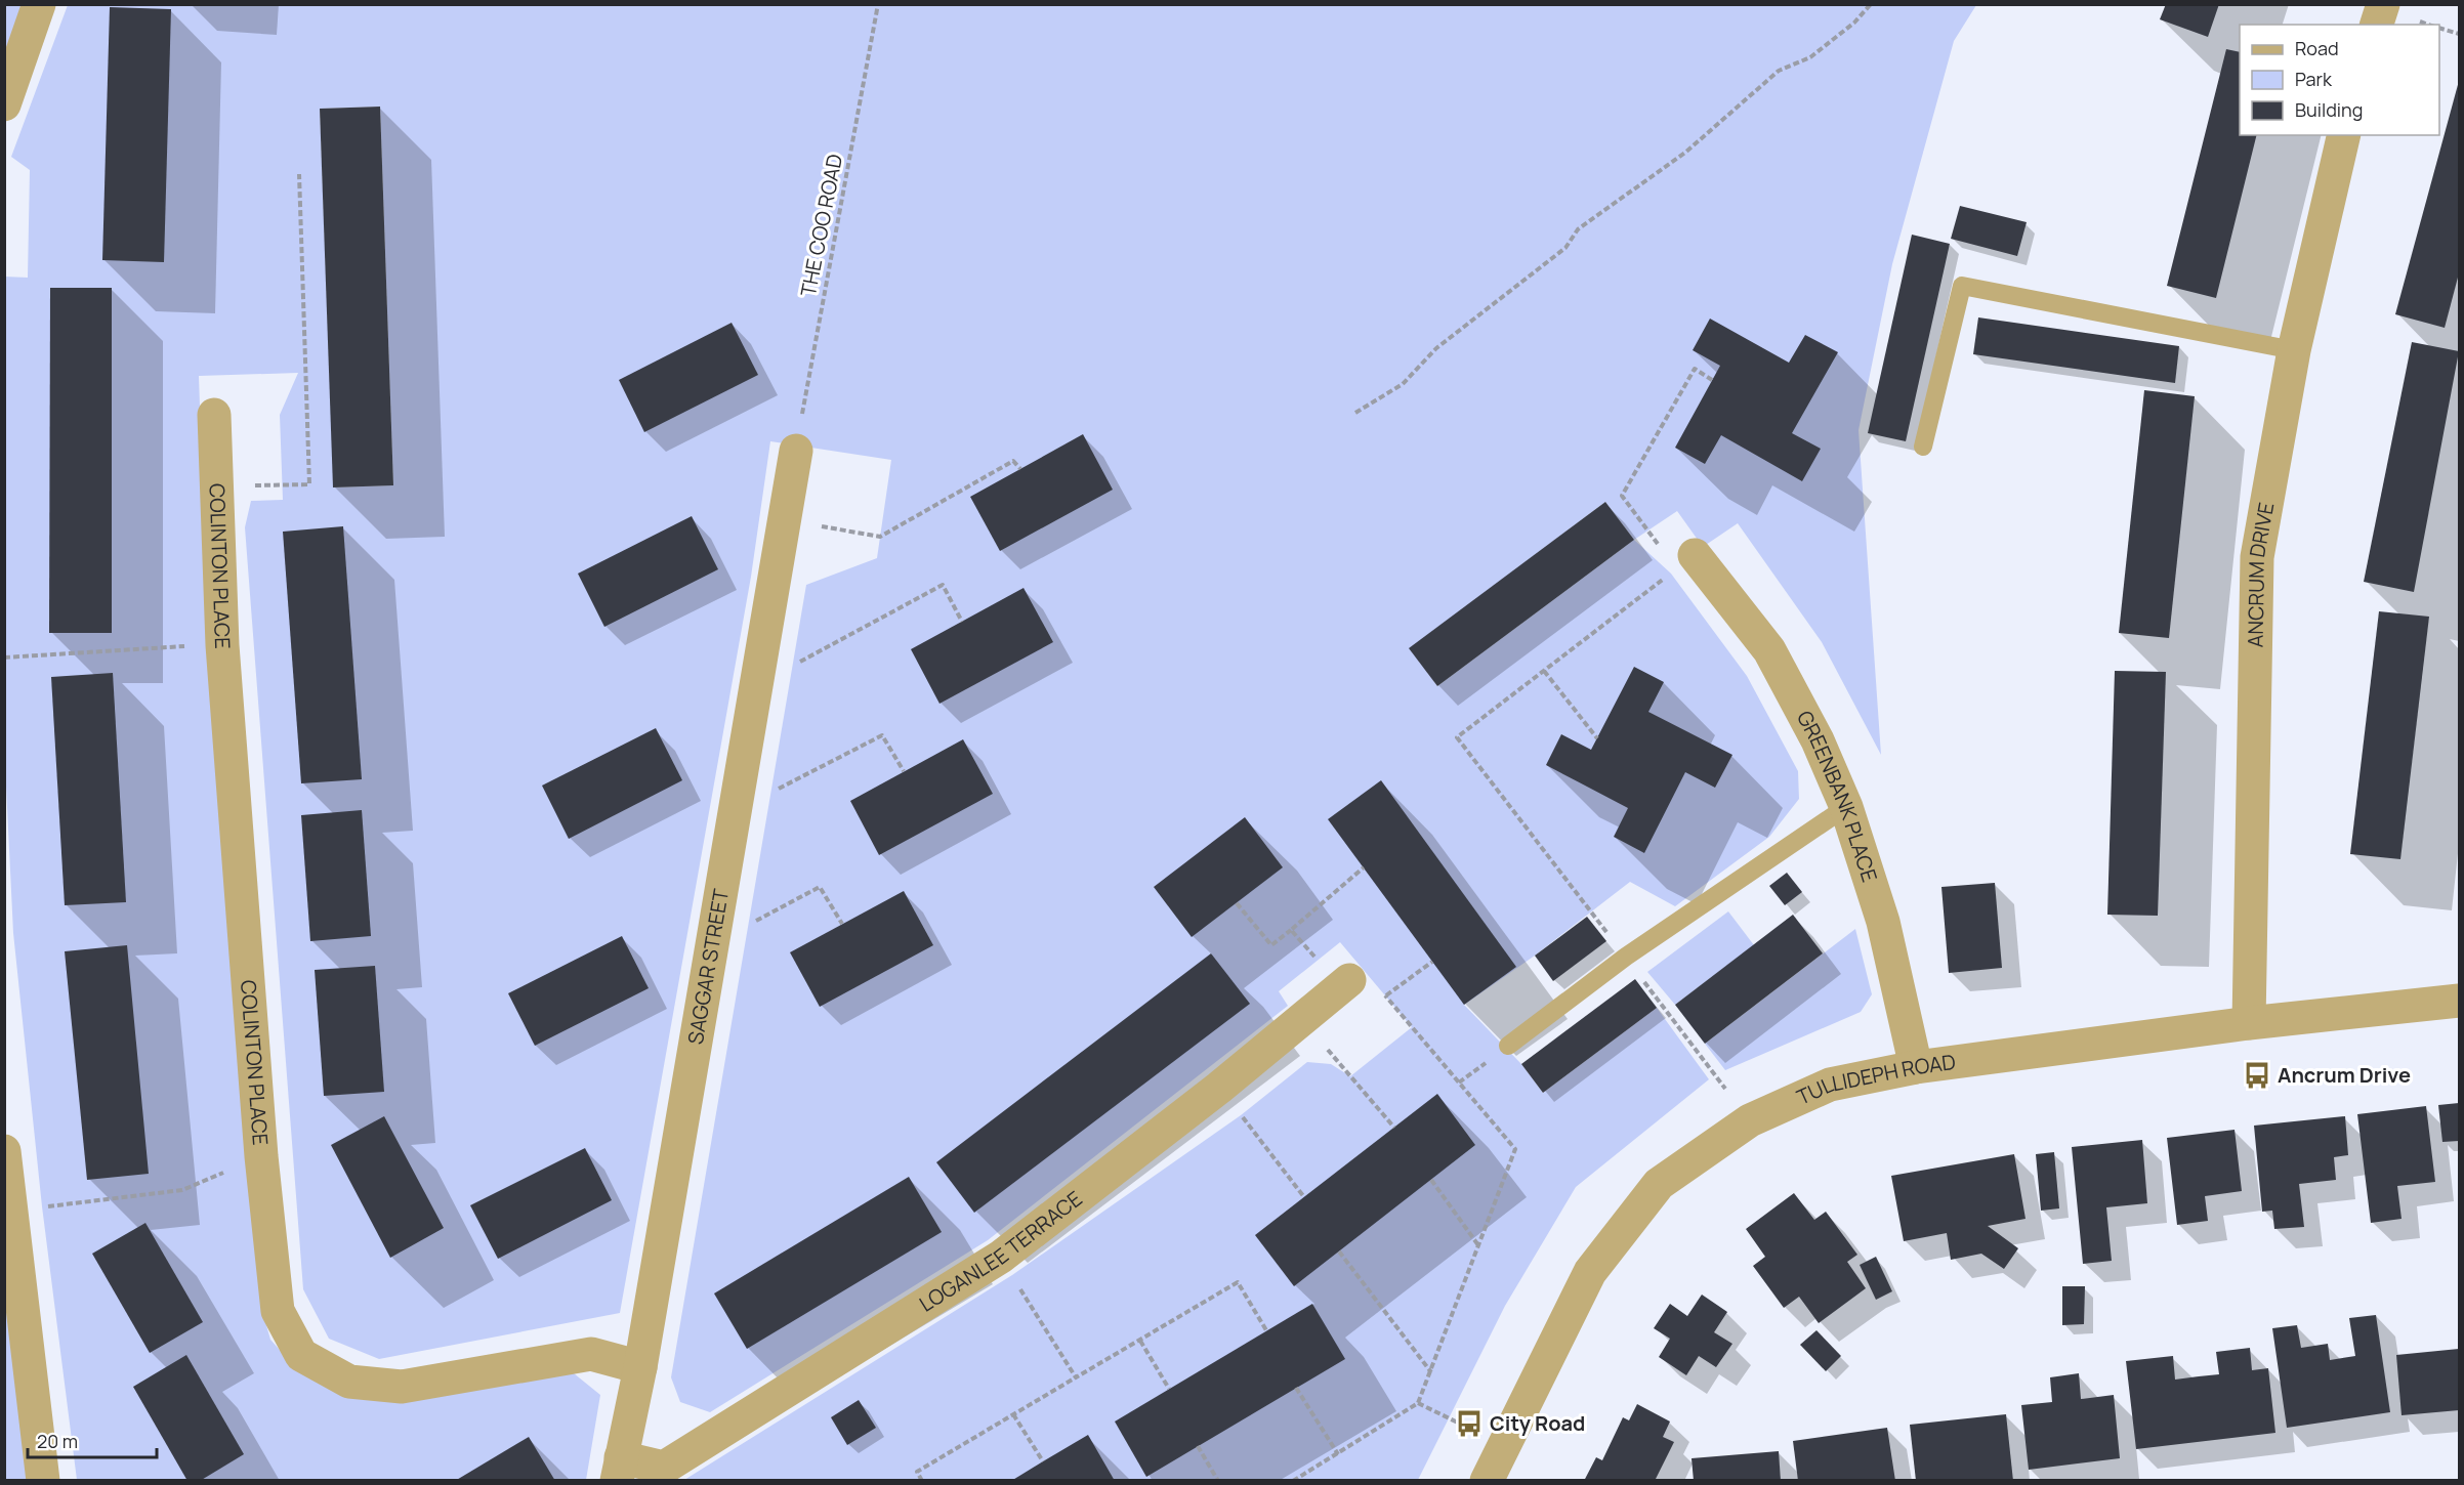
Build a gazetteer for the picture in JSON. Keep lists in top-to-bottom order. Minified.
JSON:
{"streets":{"street":["COLINTON PLACE","ANCRUM DRIVE","GREENBANK PLACE","SAGGAR STREET","TULLIDEPH ROAD","LOGANLEE TERRACE"],"path":["THE COO ROAD"]},"crossings":[["THE COO ROAD","SAGGAR STREET"],["COLINTON PLACE","SAGGAR STREET"],["ANCRUM DRIVE","TULLIDEPH ROAD"],["GREENBANK PLACE","TULLIDEPH ROAD"],["SAGGAR STREET","LOGANLEE TERRACE"]],"places":{"bus stop":["Ancrum Drive","City Road"]},"legend":["Road","Park","Building"],"scale_bar":"20 m"}
